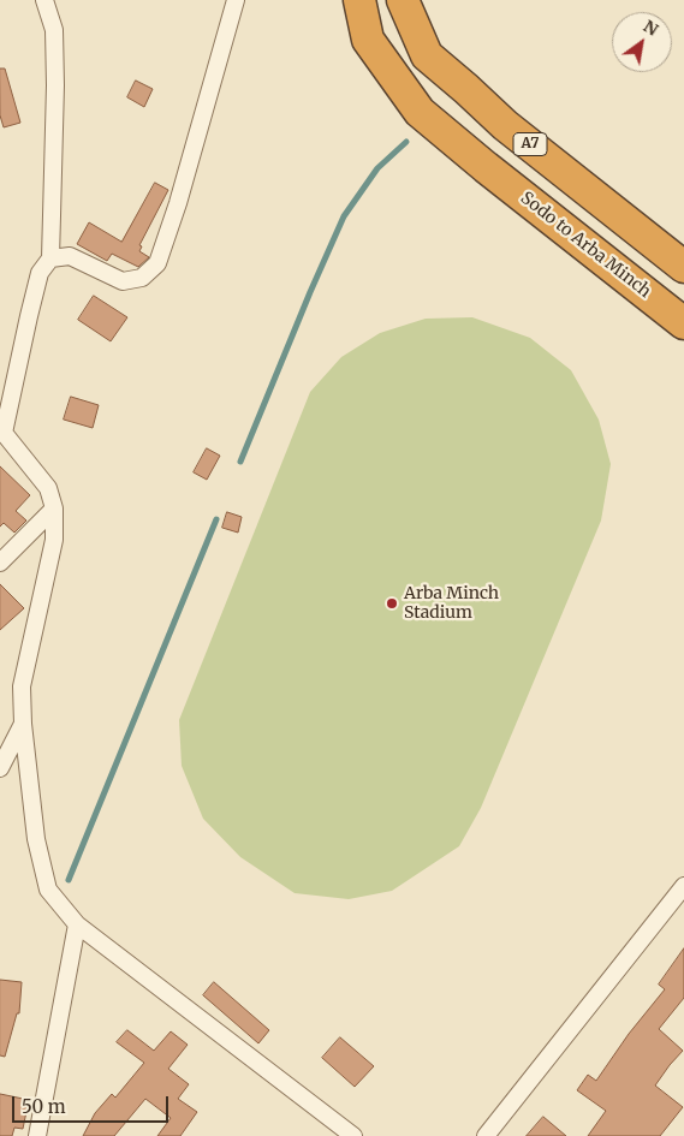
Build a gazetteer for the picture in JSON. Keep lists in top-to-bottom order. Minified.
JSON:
{"streets":{"highway":["A7","Sodo to Arba Minch"]},"places":["Arba Minch Stadium"],"scale_bar":"50 m","north":"top right"}
